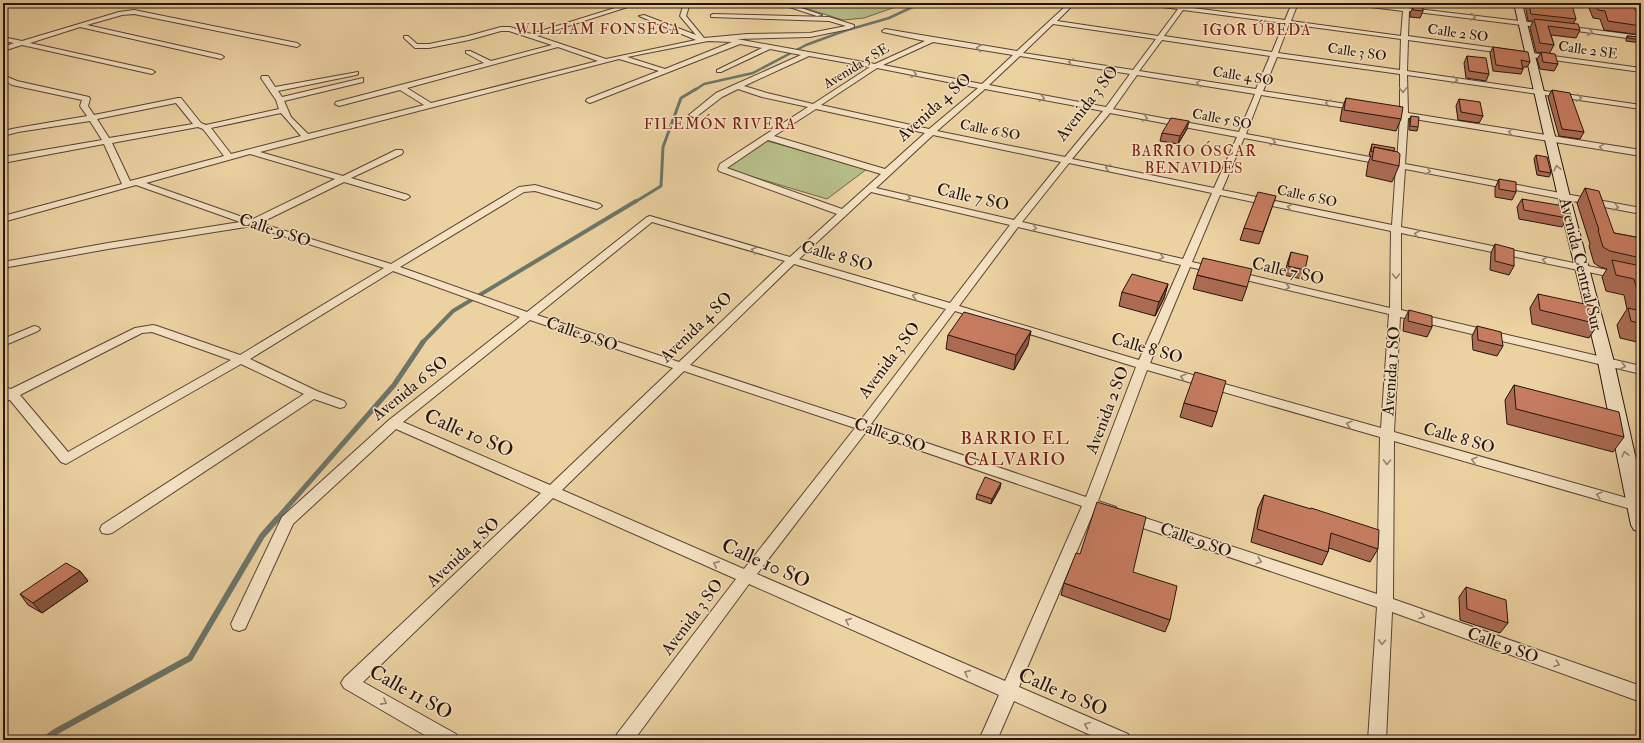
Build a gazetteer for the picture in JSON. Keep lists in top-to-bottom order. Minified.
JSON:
{"streets":{"street":["Calle 2 SO","Calle 2 SE","Calle 3 SO","Avenida 5 SE","Calle 4 SO","Avenida 3 SO","Avenida 4 SO","Calle 5 SO","Calle 6 SO","Calle 7 SO","Calle 9 SO","Calle 8 SO","Avenida Central Sur","Avenida 1 SO","Avenida 6 SO","Avenida 2 SO","Calle 10 SO","Calle 11 SO"]},"crossings":[["Calle 2 SO","Calle 2 SE"],["Calle 2 SO","Avenida 3 SO"],["Calle 2 SO","Avenida Central Sur"],["Calle 2 SO","Avenida 1 SO"],["Calle 2 SO","Avenida 2 SO"],["Calle 2 SE","Avenida Central Sur"],["Calle 3 SO","Avenida 3 SO"],["Calle 3 SO","Avenida 4 SO"],["Calle 3 SO","Avenida Central Sur"],["Calle 3 SO","Avenida 1 SO"],["Calle 3 SO","Avenida 2 SO"],["Avenida 5 SE","Calle 4 SO"],["Avenida 5 SE","Avenida 4 SO"],["Avenida 5 SE","Calle 5 SO"],["Avenida 5 SE","Calle 6 SO"],["Calle 4 SO","Avenida 3 SO"],["Calle 4 SO","Avenida 4 SO"],["Calle 4 SO","Avenida 2 SO"],["Avenida 3 SO","Calle 5 SO"],["Avenida 3 SO","Calle 6 SO"],["Avenida 3 SO","Calle 7 SO"],["Avenida 3 SO","Calle 9 SO"],["Avenida 3 SO","Calle 8 SO"],["Avenida 3 SO","Calle 10 SO"],["Avenida 4 SO","Calle 5 SO"],["Avenida 4 SO","Calle 6 SO"],["Avenida 4 SO","Calle 7 SO"],["Avenida 4 SO","Calle 9 SO"],["Avenida 4 SO","Calle 8 SO"],["Avenida 4 SO","Calle 10 SO"],["Avenida 4 SO","Calle 11 SO"],["Calle 5 SO","Avenida Central Sur"],["Calle 5 SO","Avenida 1 SO"],["Calle 5 SO","Avenida 2 SO"],["Calle 6 SO","Avenida Central Sur"],["Calle 6 SO","Avenida 1 SO"],["Calle 6 SO","Avenida 2 SO"],["Calle 7 SO","Avenida Central Sur"],["Calle 7 SO","Avenida 1 SO"],["Calle 7 SO","Avenida 2 SO"],["Calle 9 SO","Avenida 1 SO"],["Calle 9 SO","Avenida 6 SO"],["Calle 9 SO","Avenida 2 SO"],["Calle 8 SO","Avenida Central Sur"],["Calle 8 SO","Avenida 1 SO"],["Calle 8 SO","Avenida 6 SO"],["Calle 8 SO","Avenida 2 SO"],["Avenida 6 SO","Calle 10 SO"],["Avenida 2 SO","Calle 10 SO"]],"one_way":["Calle 4 SO","Calle 6 SO","Calle 7 SO","Calle 9 SO","Calle 8 SO","Avenida Central Sur","Avenida 1 SO","Calle 10 SO","Calle 11 SO"],"districts":["WILLIAM FONSECA","IGOR ÚBEDA","FILEMÓN RIVERA","BARRIO ÓSCAR BENAVIDES","BARRIO EL CALVARIO"]}
